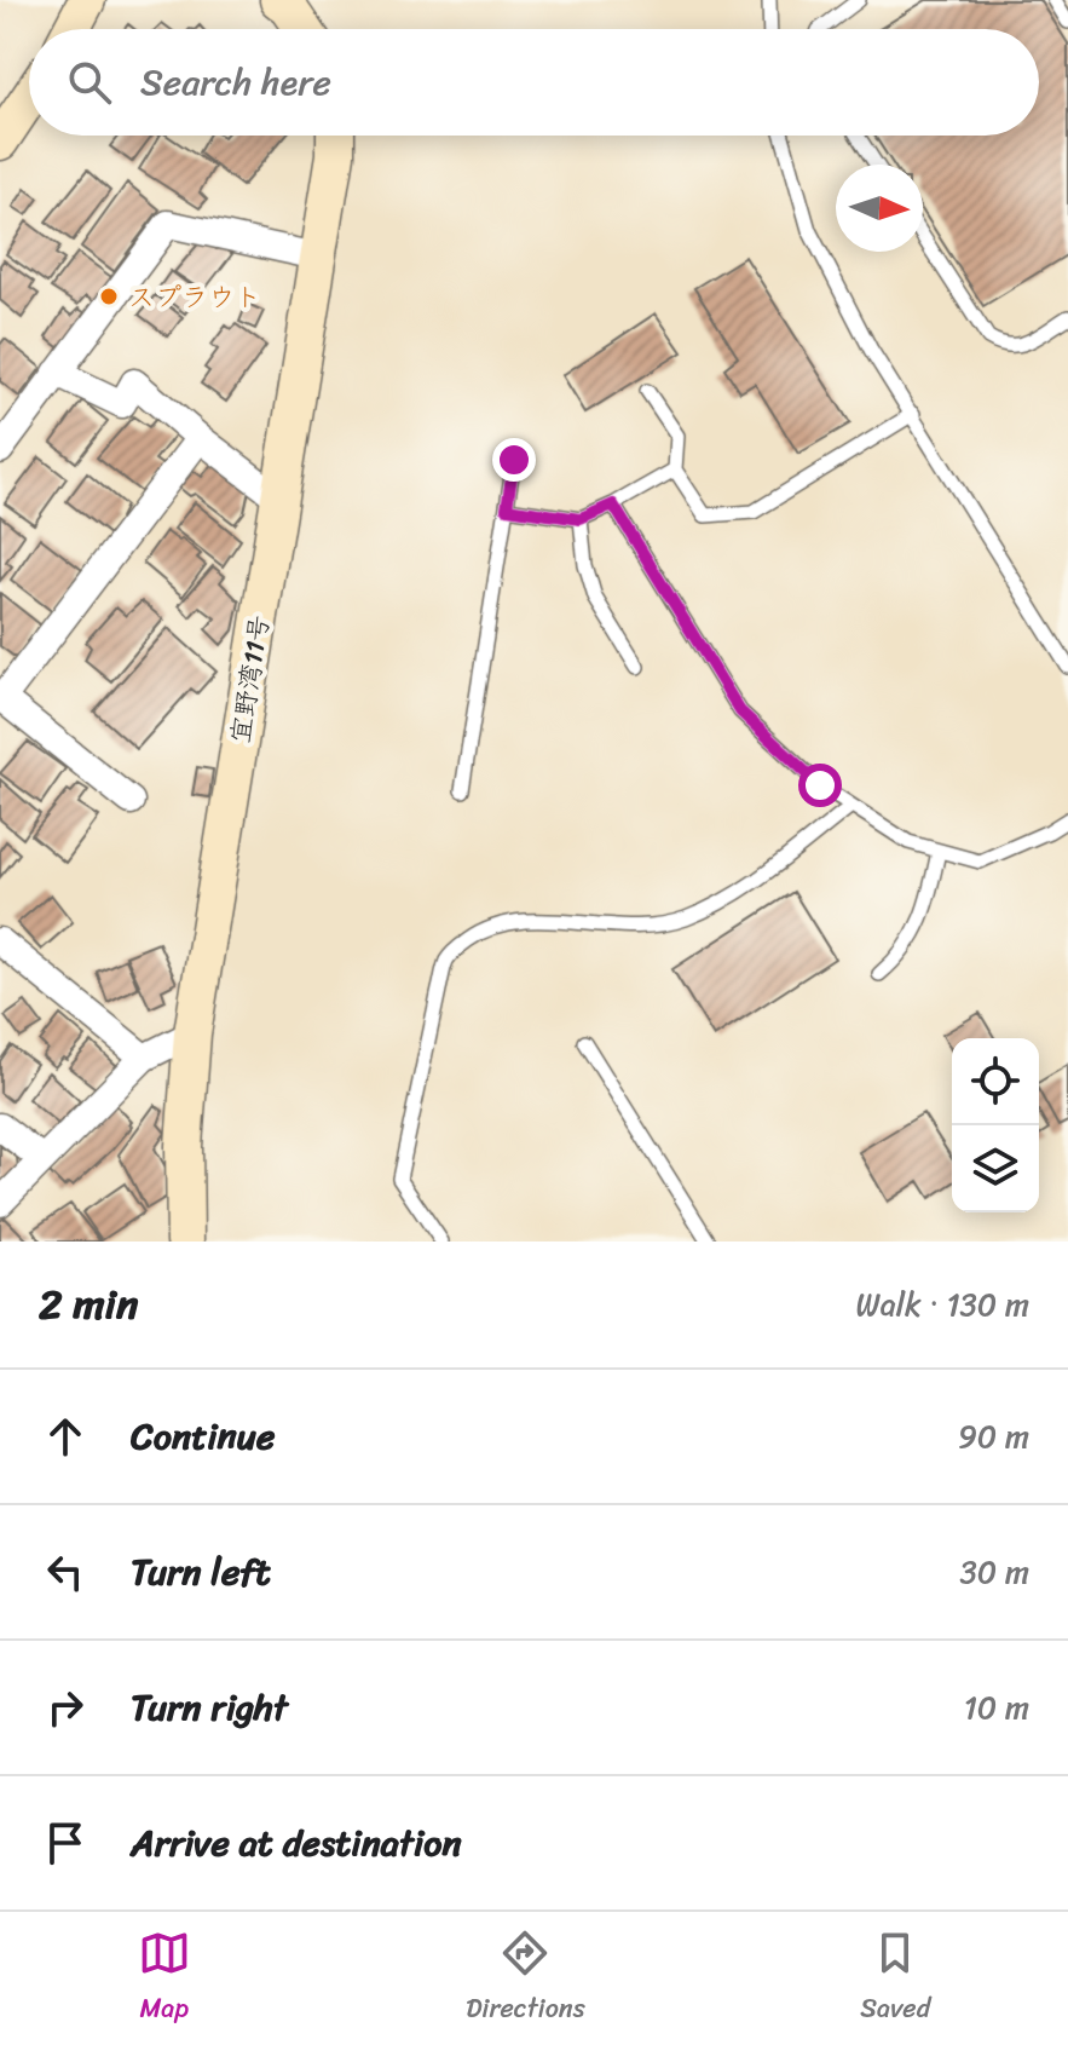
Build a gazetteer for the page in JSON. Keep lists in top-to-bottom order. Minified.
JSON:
{"streets":{"street":["宜野湾11号"]},"places":["スプラウト"],"north":"right","page":{"search":"Search here","heading":["2 min","Walk · 130 m"],"list":[["Continue","90 m"],["Turn left","30 m"],["Turn right","10 m"],"Arrive at destination"],"nav":["Map","Directions","Saved"]}}
